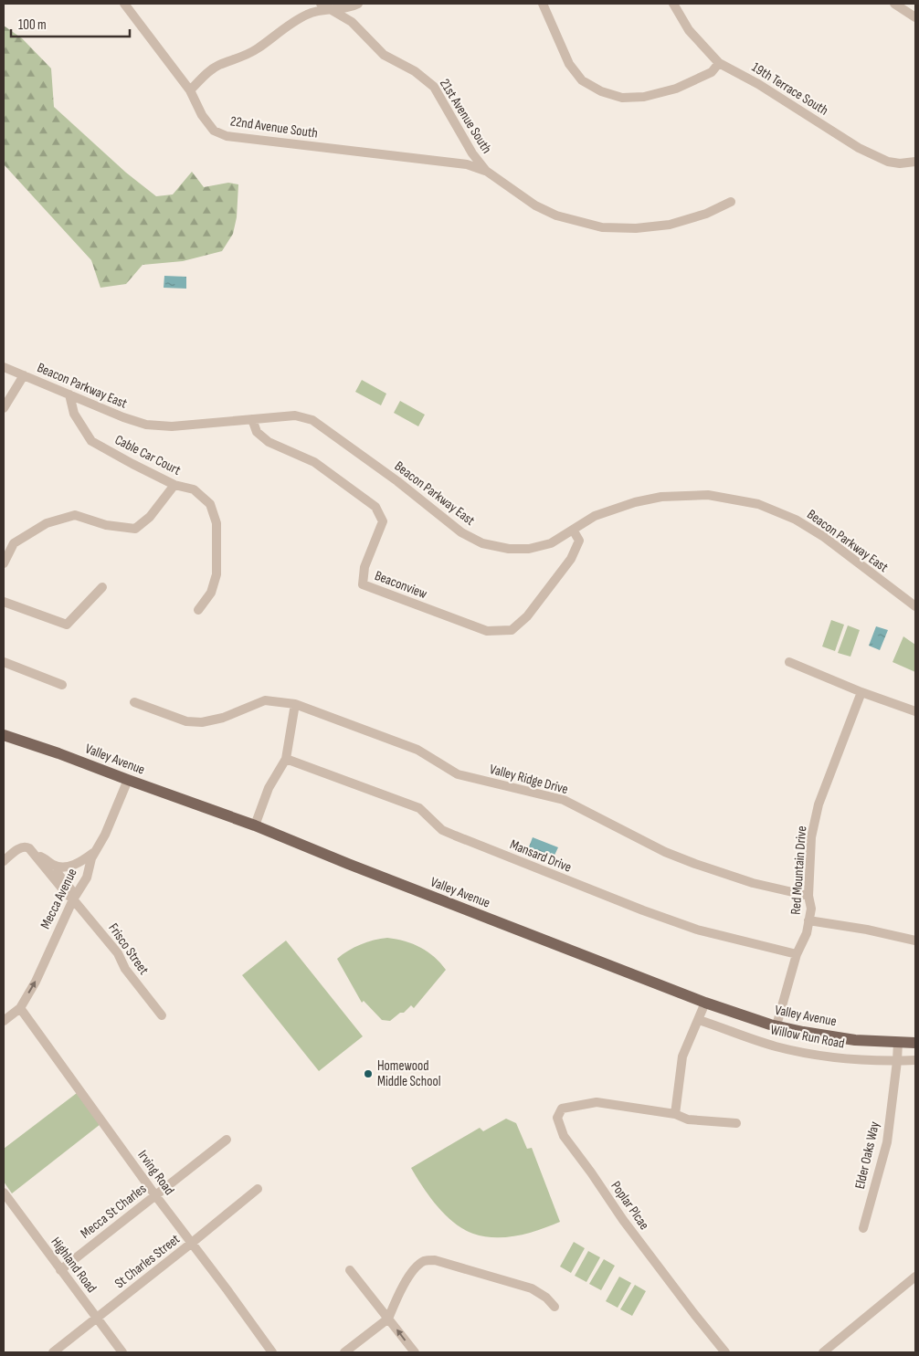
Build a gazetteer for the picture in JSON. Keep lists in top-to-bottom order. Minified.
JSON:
{"streets":{"main road":["Valley Avenue"],"street":["19th Terrace South","21st Avenue South","22nd Avenue South","Beacon Parkway East","Cable Car Court","Beaconview","Valley Ridge Drive","Mansard Drive","Red Mountain Drive","Mecca Avenue","Frisco Street","Willow Run Road","Elder Oaks Way","Irving Road","Poplar Plcae","Mecca St Charles","St Charles Street","Highland Road"]},"crossings":[["21st Avenue South","22nd Avenue South"],["Beacon Parkway East","Cable Car Court"],["Beacon Parkway East","Beaconview"],["Valley Avenue","Red Mountain Drive"],["Valley Avenue","Mecca Avenue"],["Valley Avenue","Elder Oaks Way"],["Valley Ridge Drive","Red Mountain Drive"],["Mansard Drive","Red Mountain Drive"],["Mecca Avenue","Frisco Street"],["Mecca Avenue","Irving Road"],["Willow Run Road","Elder Oaks Way"],["Irving Road","Mecca St Charles"],["Irving Road","St Charles Street"],["Mecca St Charles","Highland Road"],["St Charles Street","Highland Road"]],"one_way":["Mecca Avenue"],"places":["Homewood Middle School"],"scale_bar":"100 m"}
